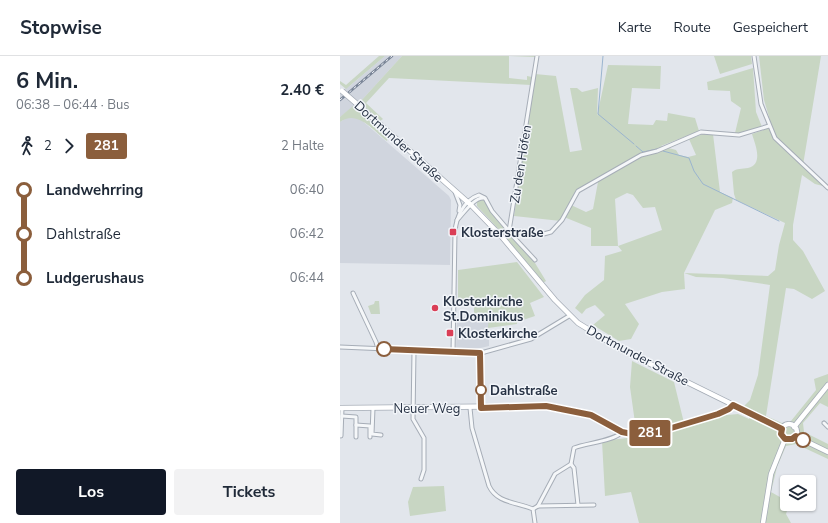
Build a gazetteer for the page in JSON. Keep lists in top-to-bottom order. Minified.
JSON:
{"streets":{"main road":["Dortmunder Straße","Neuer Weg"],"street":["Zu den Höfen"]},"crossings":[["Dortmunder Straße","Zu den Höfen"],["Dortmunder Straße","Neuer Weg"]],"places":{"transit":["Klosterstraße","Klosterkirche"],"other":["Klosterkirche St.Dominikus","Dahlstraße"]},"lines":["bus line 281"],"page":{"header":"Stopwise","nav":["Karte","Route","Gespeichert"],"heading":["6 Min.","06:38 – 06:44 · Bus","2.40 €"],"on_map":"281","legs":["2","281","2 Halte"],"list":[{"name":"Landwehrring","value":"06:40"},{"name":"Dahlstraße","value":"06:42"},{"name":"Ludgerushaus","value":"06:44"}],"buttons":["Los","Tickets"]}}
